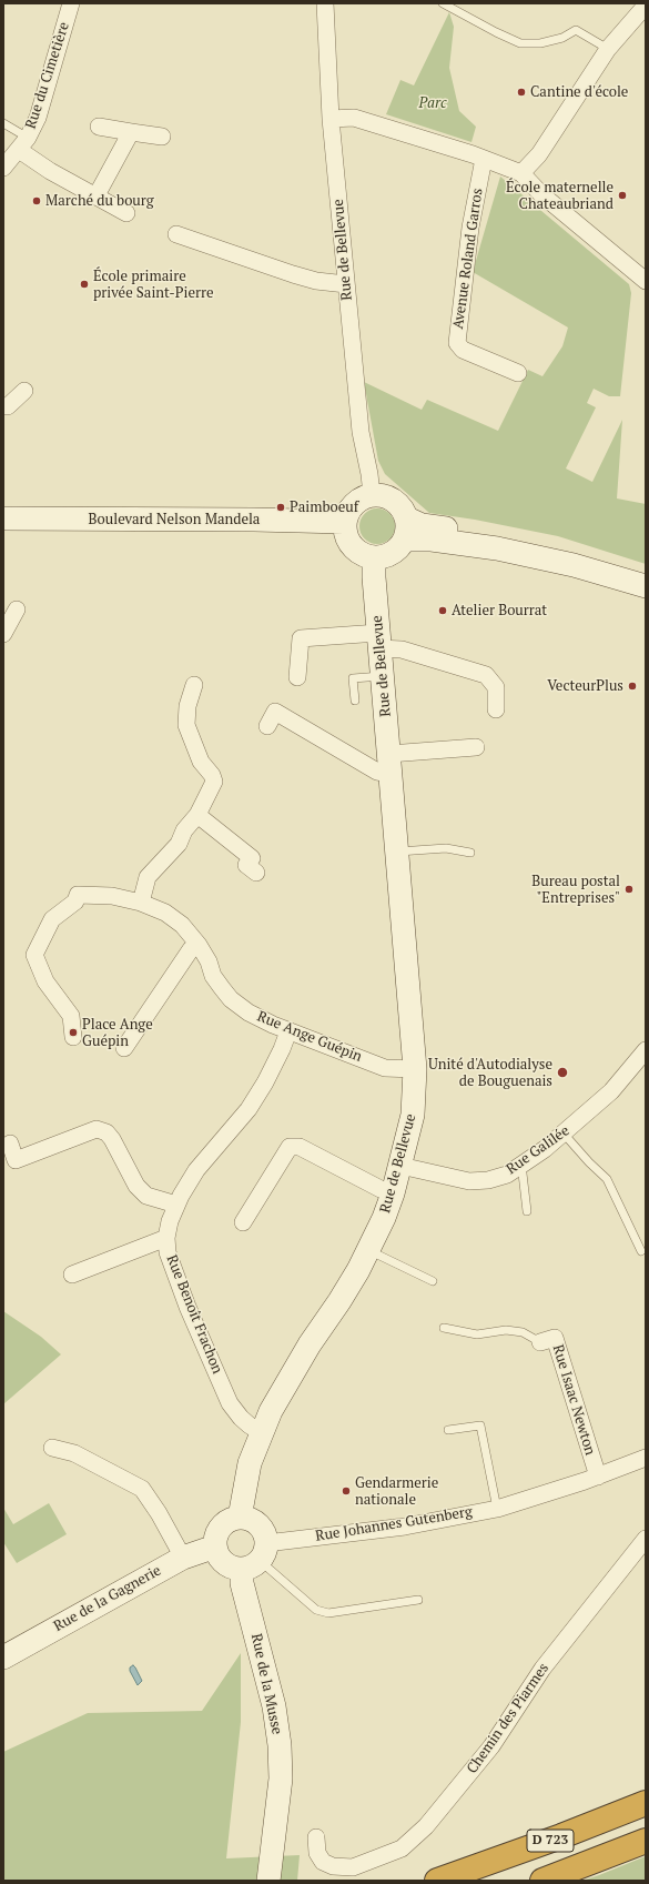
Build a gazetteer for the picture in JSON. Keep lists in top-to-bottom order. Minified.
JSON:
{"streets":{"highway":["D 723"],"street":["Rue du Cimetière","Rue de Bellevue","Avenue Roland Garros","Boulevard Nelson Mandela","Rue Ange Guépin","Rue Galilée","Rue Benoît Frachon","Rue Isaac Newton","Rue Johannes Gutenberg","Rue de la Gagnerie","Rue de la Musse","Chemin des Piarmes"]},"crossings":[["Rue de Bellevue","Boulevard Nelson Mandela"],["Rue de Bellevue","Rue Ange Guépin"],["Rue de Bellevue","Rue Galilée"],["Rue de Bellevue","Rue Benoît Frachon"],["Rue de Bellevue","Rue Johannes Gutenberg"],["Rue de Bellevue","Rue de la Gagnerie"],["Rue de Bellevue","Rue de la Musse"],["Rue Ange Guépin","Rue Benoît Frachon"],["Rue Isaac Newton","Rue Johannes Gutenberg"],["Rue Johannes Gutenberg","Rue de la Gagnerie"],["Rue Johannes Gutenberg","Rue de la Musse"],["Rue de la Gagnerie","Rue de la Musse"]],"parks":["Parc"],"places":["Cantine d'école","École maternelle Chateaubriand","Marché du bourg","École primaire privée Saint-Pierre","Paimboeuf","Atelier Bourrat","VecteurPlus","Bureau postal \"Entreprises\"","Place Ange Guépin","Unité d'Autodialyse de Bouguenais","Gendarmerie nationale"]}
